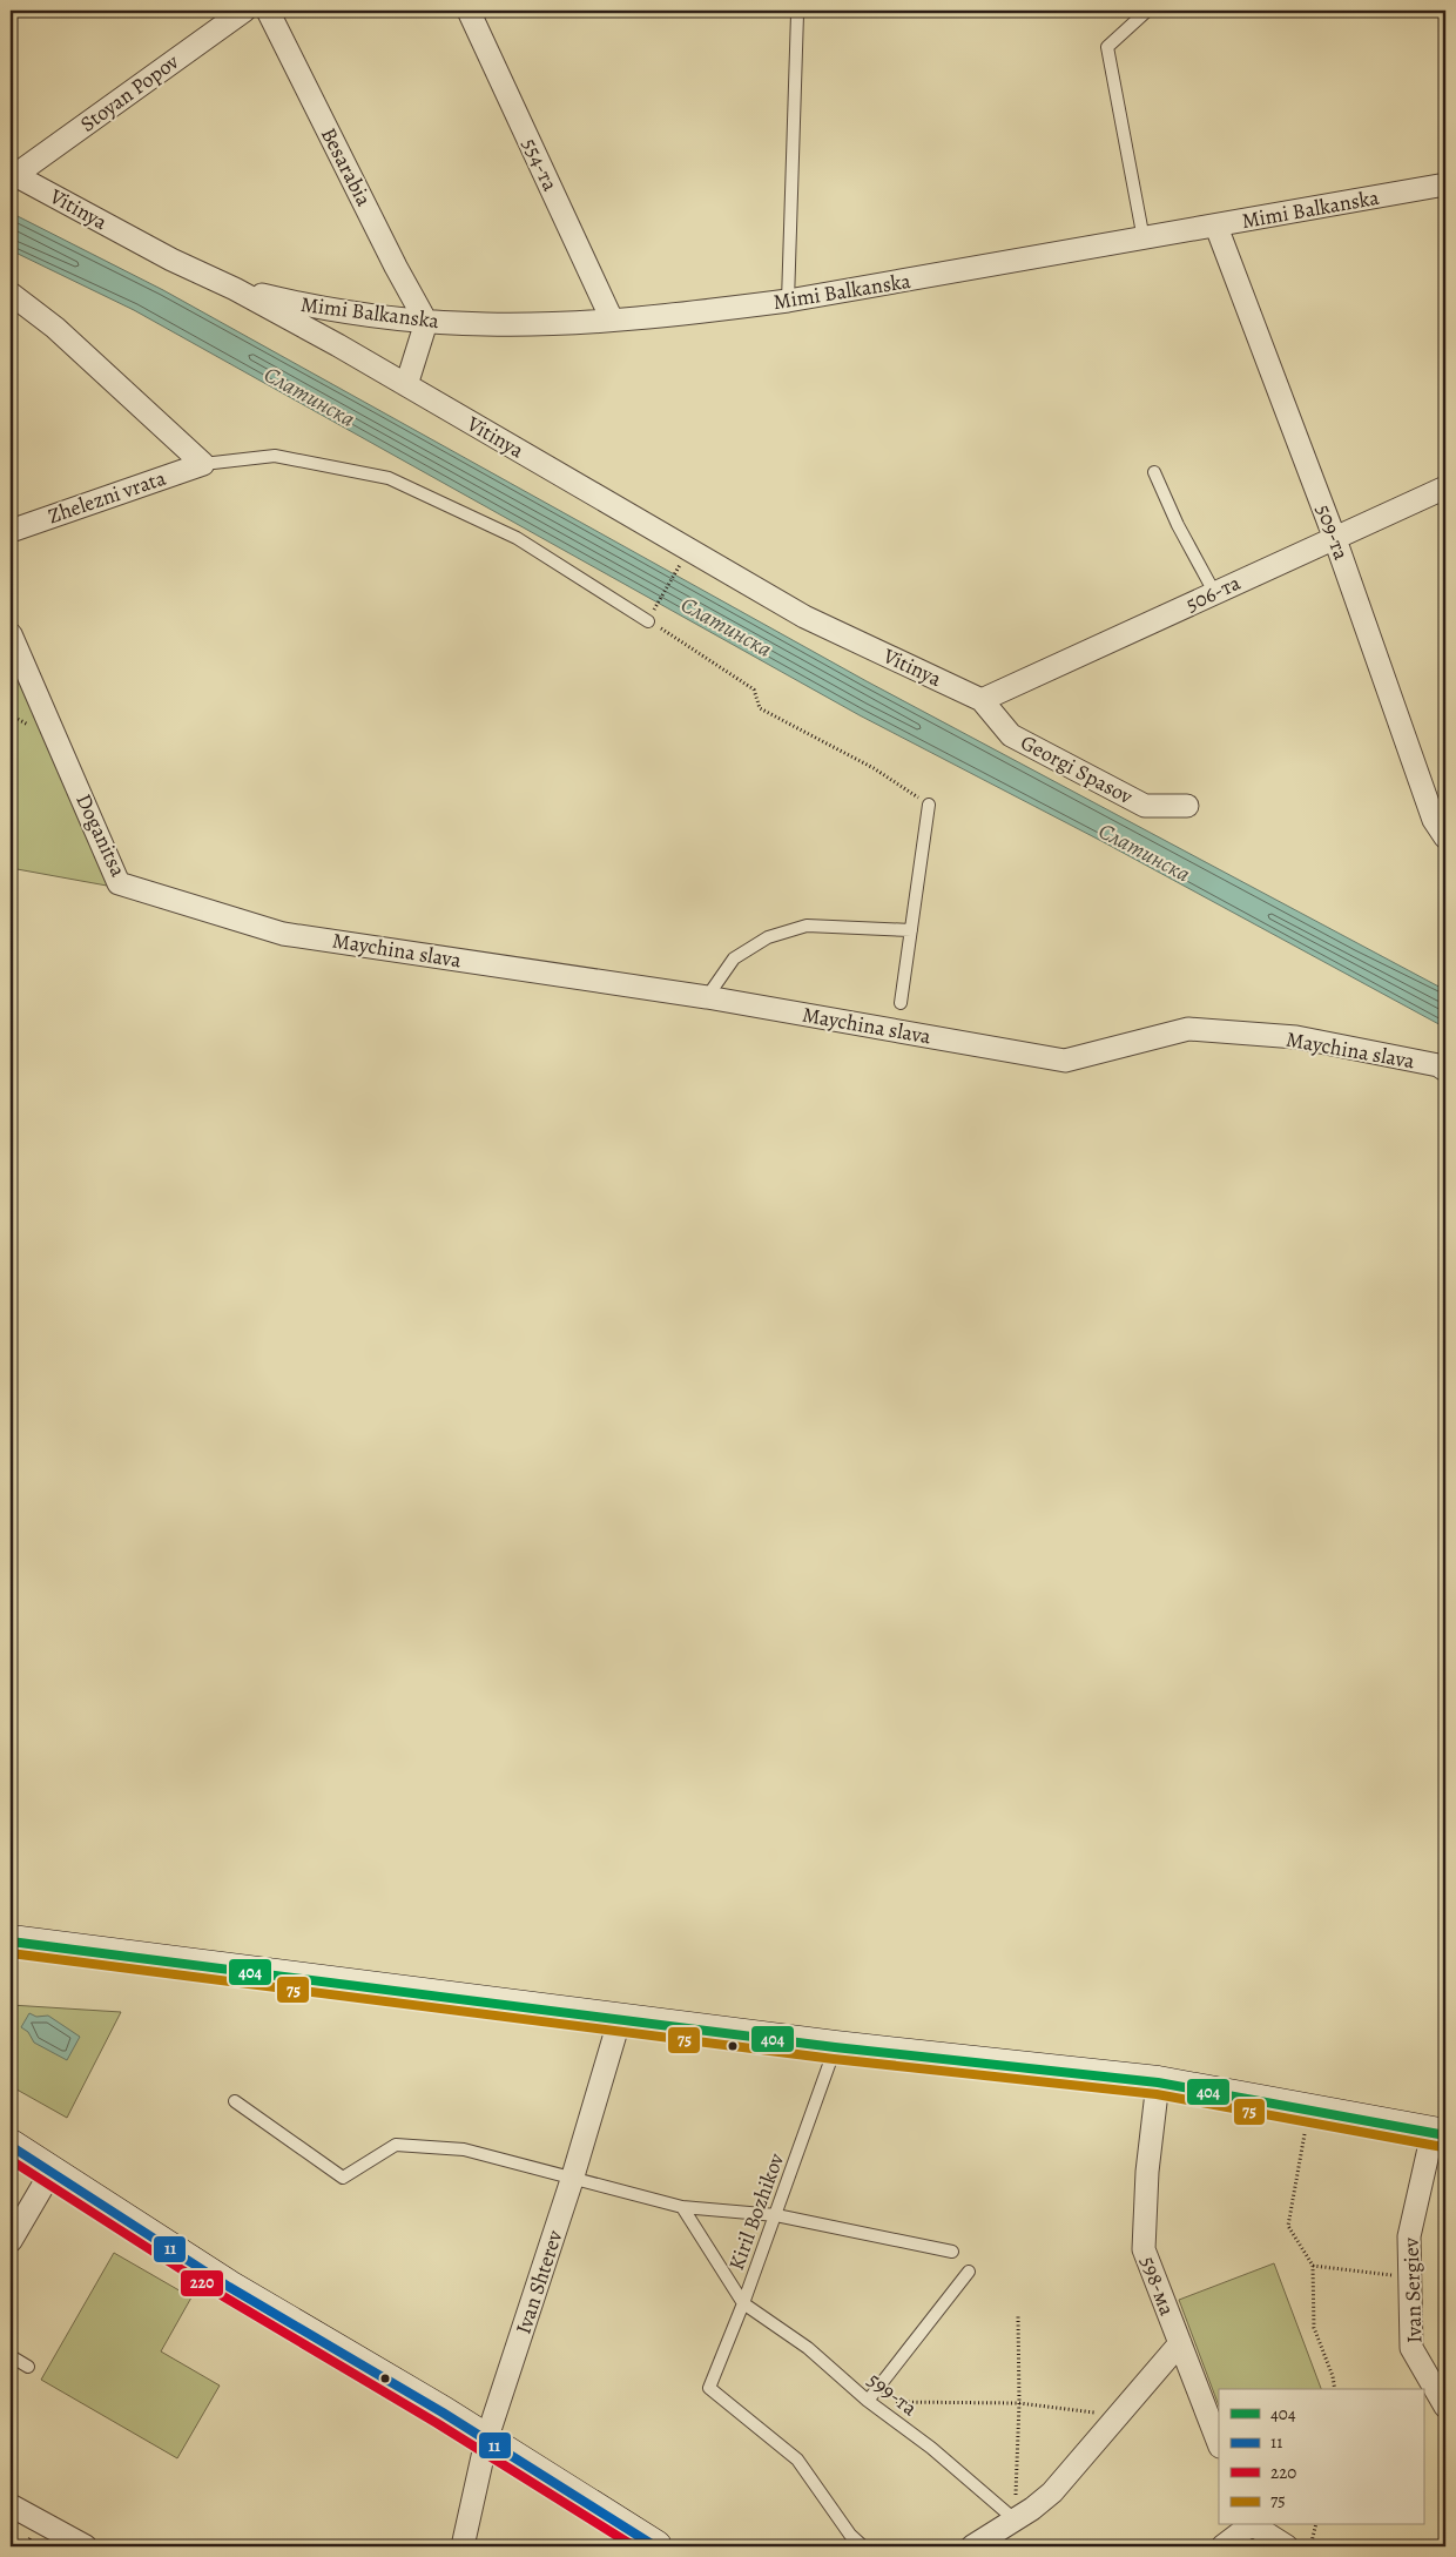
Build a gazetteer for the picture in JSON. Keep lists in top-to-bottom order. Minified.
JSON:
{"streets":{"street":["Stoyan Popov","554-та","Besarabia","Vitinya","Mimi Balkanska","Zhelezni vrata","509-та","506-та","Georgi Spasov","Doganitsa","Maychina slava","Ivan Shterev","598-ма","Ivan Sergiev"],"lane":["Kiril Bozhikov","599-та"]},"crossings":[["Stoyan Popov","Vitinya"],["554-та","Mimi Balkanska"],["Besarabia","Mimi Balkanska"],["Vitinya","Mimi Balkanska"],["Vitinya","506-та"],["Vitinya","Georgi Spasov"],["Mimi Balkanska","509-та"],["509-та","506-та"],["506-та","Georgi Spasov"],["Doganitsa","Maychina slava"],["Kiril Bozhikov","599-та"]],"water":["Слатинска"],"lines":["transit line 404","transit line 75","transit line 11","transit line 220"],"legend":["404","11","220","75"]}
